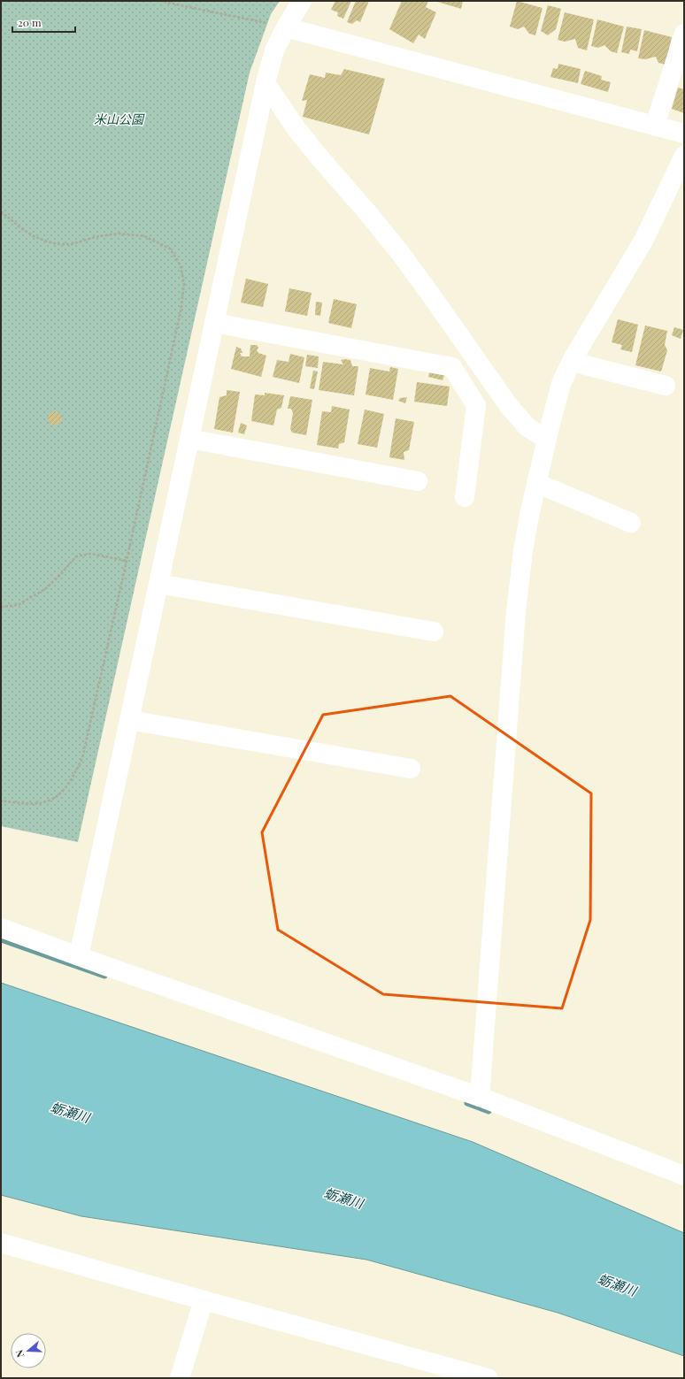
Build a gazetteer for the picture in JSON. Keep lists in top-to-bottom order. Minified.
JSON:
{"water":["蛎瀬川"],"parks":["米山公園"],"scale_bar":"20 m","north":"left"}
